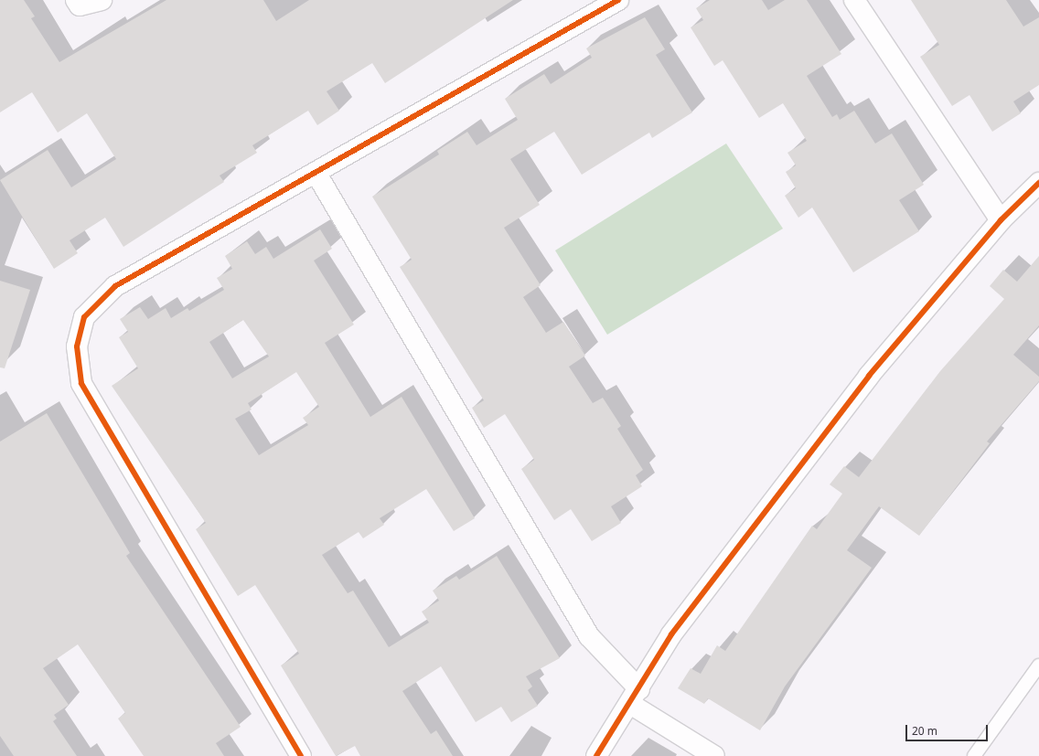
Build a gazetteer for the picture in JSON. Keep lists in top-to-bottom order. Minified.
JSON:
{"scale_bar":"20 m"}
